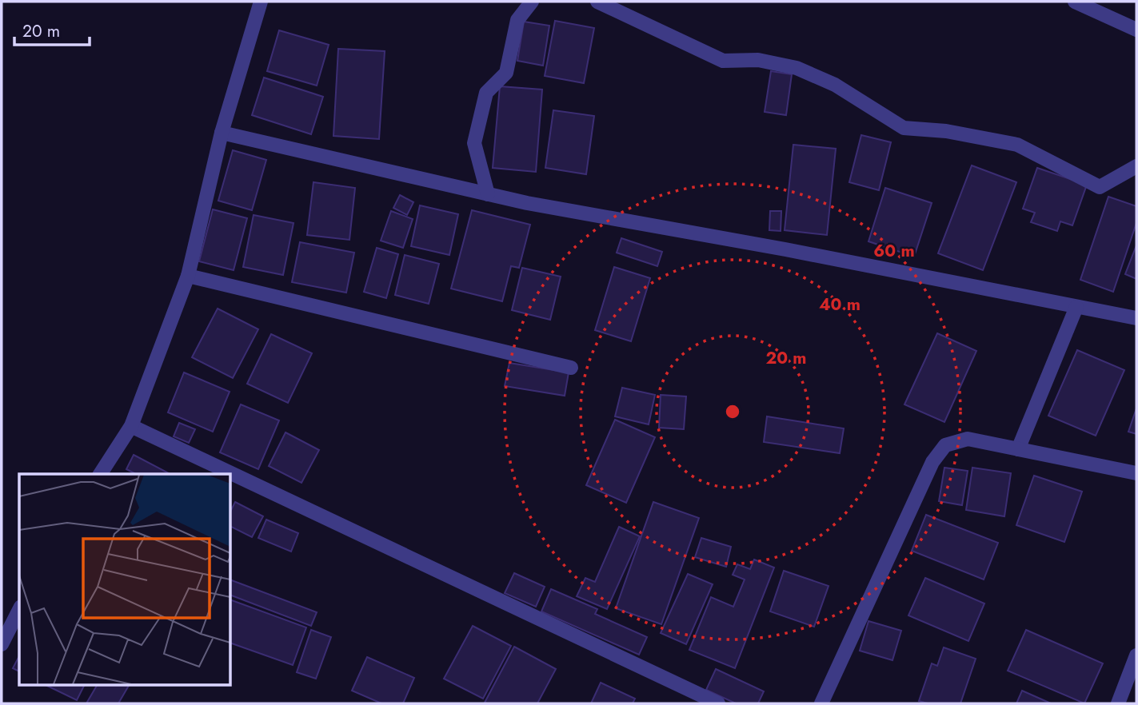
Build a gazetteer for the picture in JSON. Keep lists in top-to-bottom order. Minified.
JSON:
{"scale_bar":"20 m","rings":["60 m","40 m","20 m"]}
